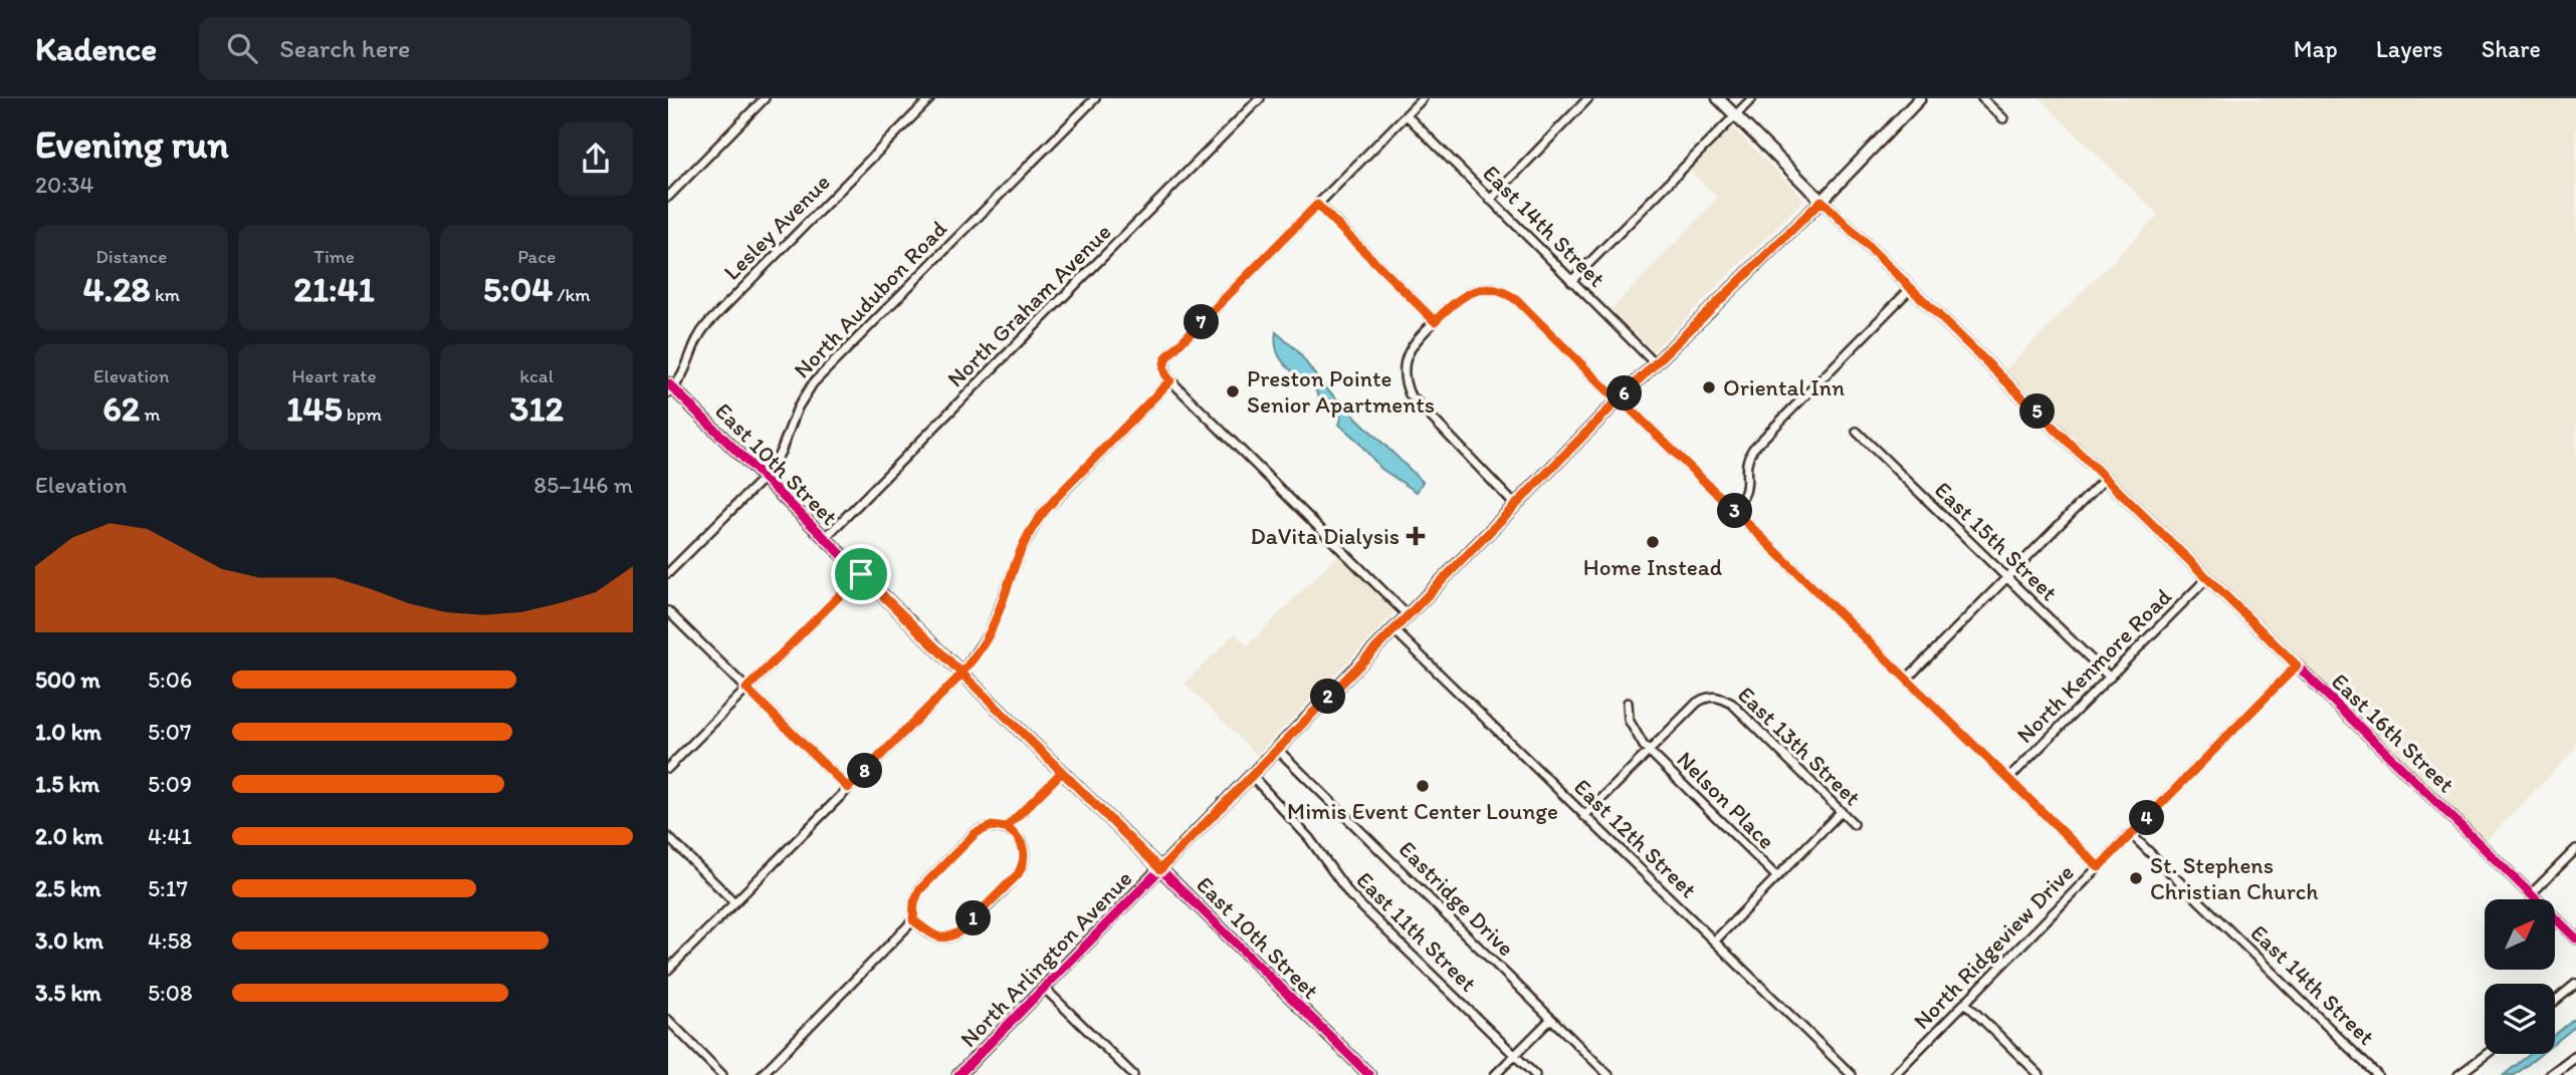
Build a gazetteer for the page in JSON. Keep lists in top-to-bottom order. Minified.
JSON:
{"streets":{"main road":["East 10th Street","East 16th Street","North Arlington Avenue"],"street":["East 14th Street","Lesley Avenue","North Audubon Road","North Graham Avenue","East 15th Street","North Kenmore Road","East 13th Street","Nelson Place","East 12th Street","Eastridge Drive","East 11th Street","North Ridgeview Drive"]},"crossings":[["East 14th Street","North Ridgeview Drive"],["East 14th Street","North Arlington Avenue"],["Lesley Avenue","East 10th Street"],["North Audubon Road","East 10th Street"],["North Graham Avenue","East 10th Street"],["East 10th Street","North Arlington Avenue"],["East 15th Street","North Kenmore Road"],["North Kenmore Road","East 16th Street"],["East 16th Street","North Ridgeview Drive"],["East 16th Street","North Arlington Avenue"],["East 13th Street","Nelson Place"],["East 12th Street","North Arlington Avenue"],["Eastridge Drive","North Arlington Avenue"],["East 11th Street","North Arlington Avenue"]],"places":{"other":["Oriental Inn","Preston Pointe Senior Apartments","Home Instead","Mimis Event Center Lounge","St. Stephens Christian Church"],"health":["DaVita Dialysis"]},"north":"top right","page":{"header":"Kadence","search":"Search here","nav":["Map","Layers","Share"],"heading":["Evening run","20:34"],"stats":[["Distance","4.28 km"],["Time","21:41"],["Pace","5:04 /km"],["Elevation","62 m"],["Heart rate","145 bpm"],["kcal","312"]],"pins":["7","6","5","3","2","8","4","1"],"chart":["Elevation","85–146 m"],"list":[{"name":"500 m","note":"5:06"},{"name":"1.0 km","note":"5:07"},{"name":"1.5 km","note":"5:09"},{"name":"2.0 km","note":"4:41"},{"name":"2.5 km","note":"5:17"},{"name":"3.0 km","note":"4:58"},{"name":"3.5 km","note":"5:08"}]}}
